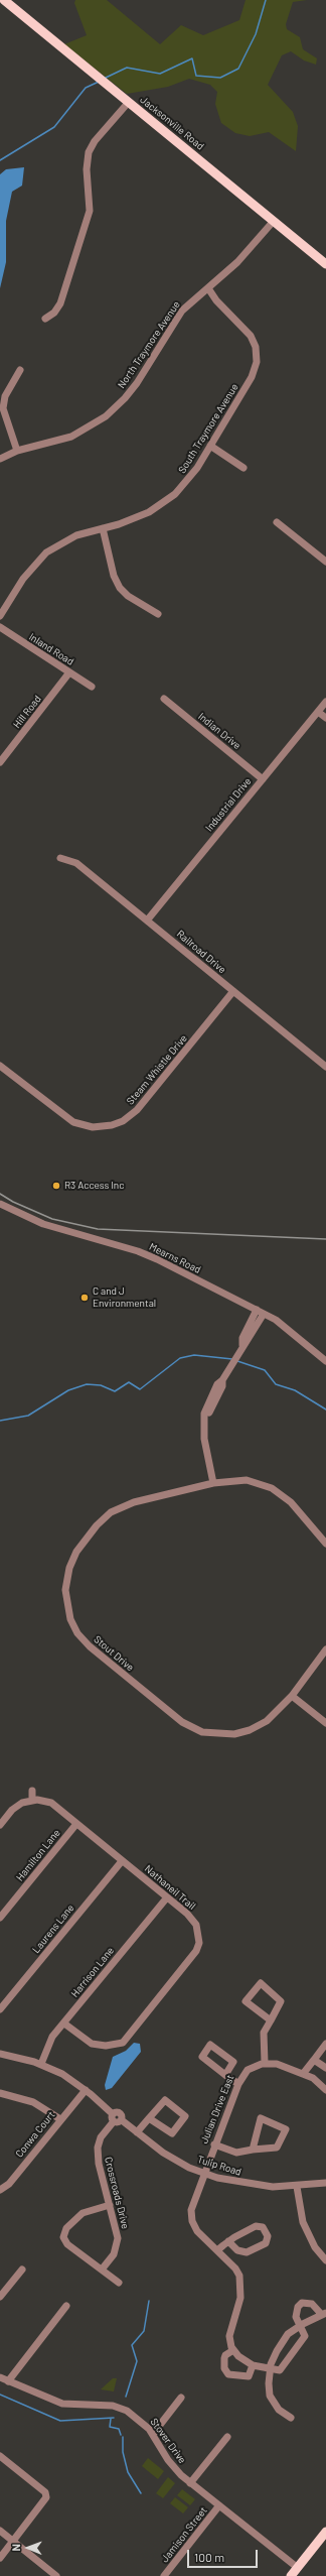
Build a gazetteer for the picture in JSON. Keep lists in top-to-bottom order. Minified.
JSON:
{"streets":{"main road":["Jacksonville Road"],"street":["North Traymore Avenue","South Traymore Avenue","Inland Road","Hill Road","Indian Drive","Industrial Drive","Railroad Drive","Steam Whistle Drive","Mearns Road","Stout Drive","Hamilton Lane","Nathaneil Trail","Laurens Lane","Harrison Lane","Julian Drive East","Conwa Court","Tulip Road","Crossroads Drive","Stover Drive","Jamison Street"]},"crossings":[["Jacksonville Road","North Traymore Avenue"],["North Traymore Avenue","South Traymore Avenue"],["Inland Road","Hill Road"],["Indian Drive","Industrial Drive"],["Industrial Drive","Railroad Drive"],["Railroad Drive","Steam Whistle Drive"],["Hamilton Lane","Nathaneil Trail"],["Nathaneil Trail","Laurens Lane"],["Nathaneil Trail","Harrison Lane"],["Julian Drive East","Tulip Road"],["Tulip Road","Crossroads Drive"],["Stover Drive","Jamison Street"]],"places":["R3 Access Inc","C and J Environmental"],"scale_bar":"100 m","north":"left"}
